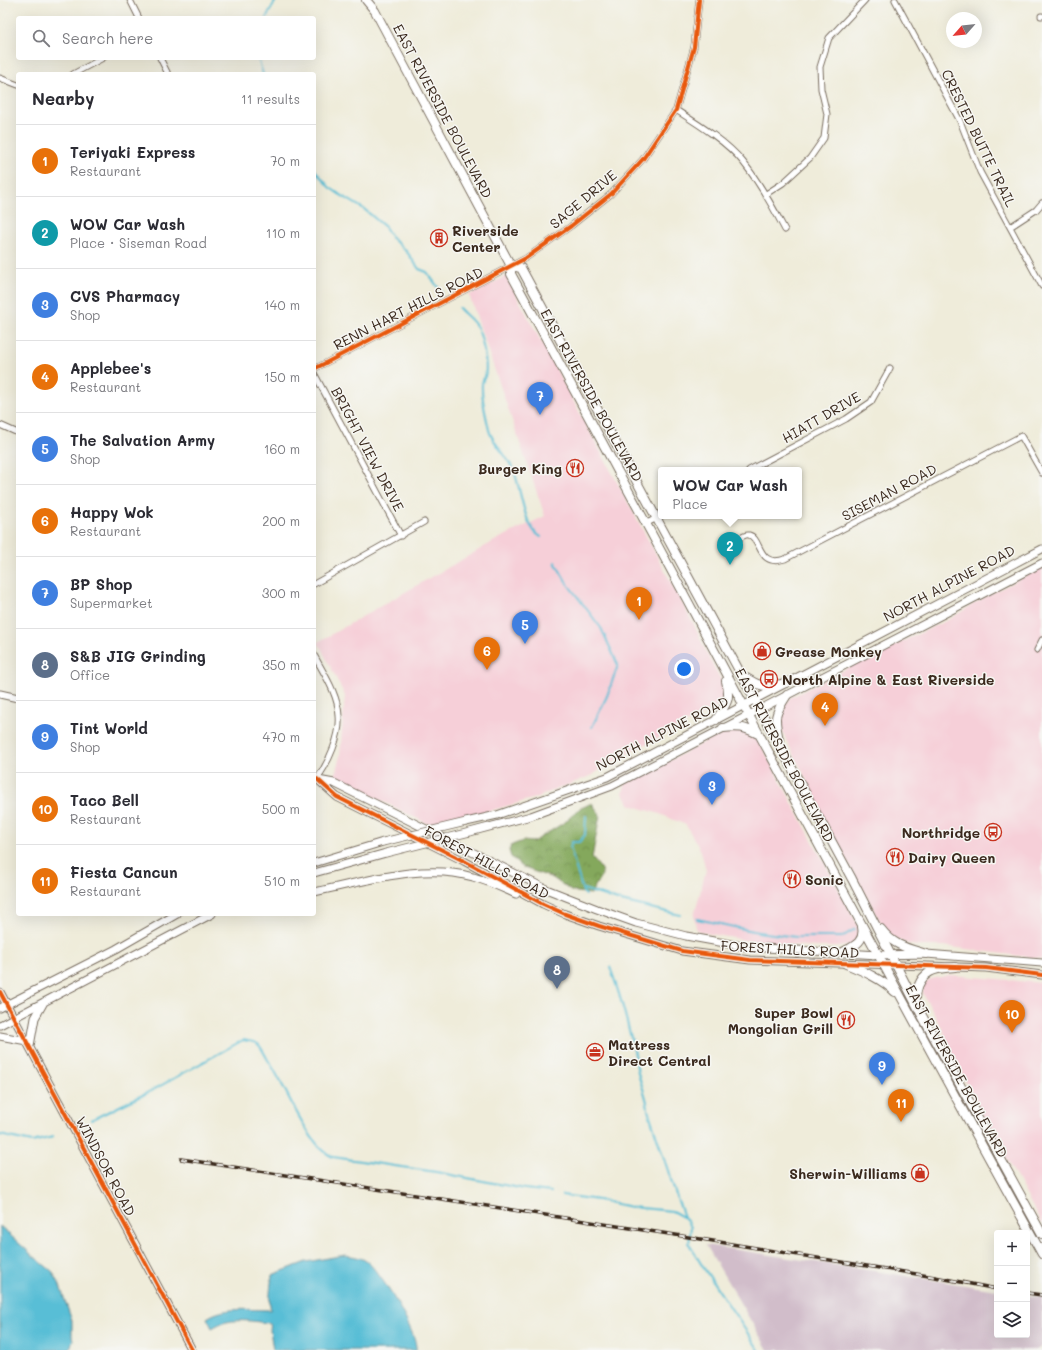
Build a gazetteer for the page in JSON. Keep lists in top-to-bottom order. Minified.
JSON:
{"streets":{"main road":["EAST RIVERSIDE BOULEVARD","NORTH ALPINE ROAD","FOREST HILLS ROAD","WINDSOR ROAD"],"street":["CRESTED BUTTE TRAIL","SAGE DRIVE","RENN HART HILLS ROAD","HIATT DRIVE","BRIGHT VIEW DRIVE","SISEMAN ROAD"]},"crossings":[["EAST RIVERSIDE BOULEVARD","SAGE DRIVE"],["EAST RIVERSIDE BOULEVARD","RENN HART HILLS ROAD"],["EAST RIVERSIDE BOULEVARD","NORTH ALPINE ROAD"],["EAST RIVERSIDE BOULEVARD","FOREST HILLS ROAD"],["SAGE DRIVE","RENN HART HILLS ROAD"]],"places":{"building":["Riverside Center"],"restaurant":["Burger King","Dairy Queen","Sonic","Super Bowl Mongolian Grill"],"shop":["Grease Monkey","Sherwin-Williams"],"bus stop":["North Alpine & East Riverside","Northridge"],"office":["Mattress Direct Central"]},"north":"bottom left","page":{"search":"Search here","heading":["Nearby","11 results"],"list":[{"mark":"1","name":"Teriyaki Express","note":"Restaurant","value":"70 m"},{"mark":"2","name":"WOW Car Wash","note":"Place · Siseman Road","value":"110 m"},{"mark":"3","name":"CVS Pharmacy","note":"Shop","value":"140 m"},{"mark":"4","name":"Applebee's","note":"Restaurant","value":"150 m"},{"mark":"5","name":"The Salvation Army","note":"Shop","value":"160 m"},{"mark":"6","name":"Happy Wok","note":"Restaurant","value":"200 m"},{"mark":"7","name":"BP Shop","note":"Supermarket","value":"300 m"},{"mark":"8","name":"S&B JIG Grinding","note":"Office","value":"350 m"},{"mark":"9","name":"Tint World","note":"Shop","value":"470 m"},{"mark":"10","name":"Taco Bell","note":"Restaurant","value":"500 m"},{"mark":"11","name":"Fiesta Cancun","note":"Restaurant","value":"510 m"}],"pins":["7","2","1","5","6","4","3","8","10","9","11"],"popup":["WOW Car Wash","Place"],"map_buttons":["+","−"]}}
